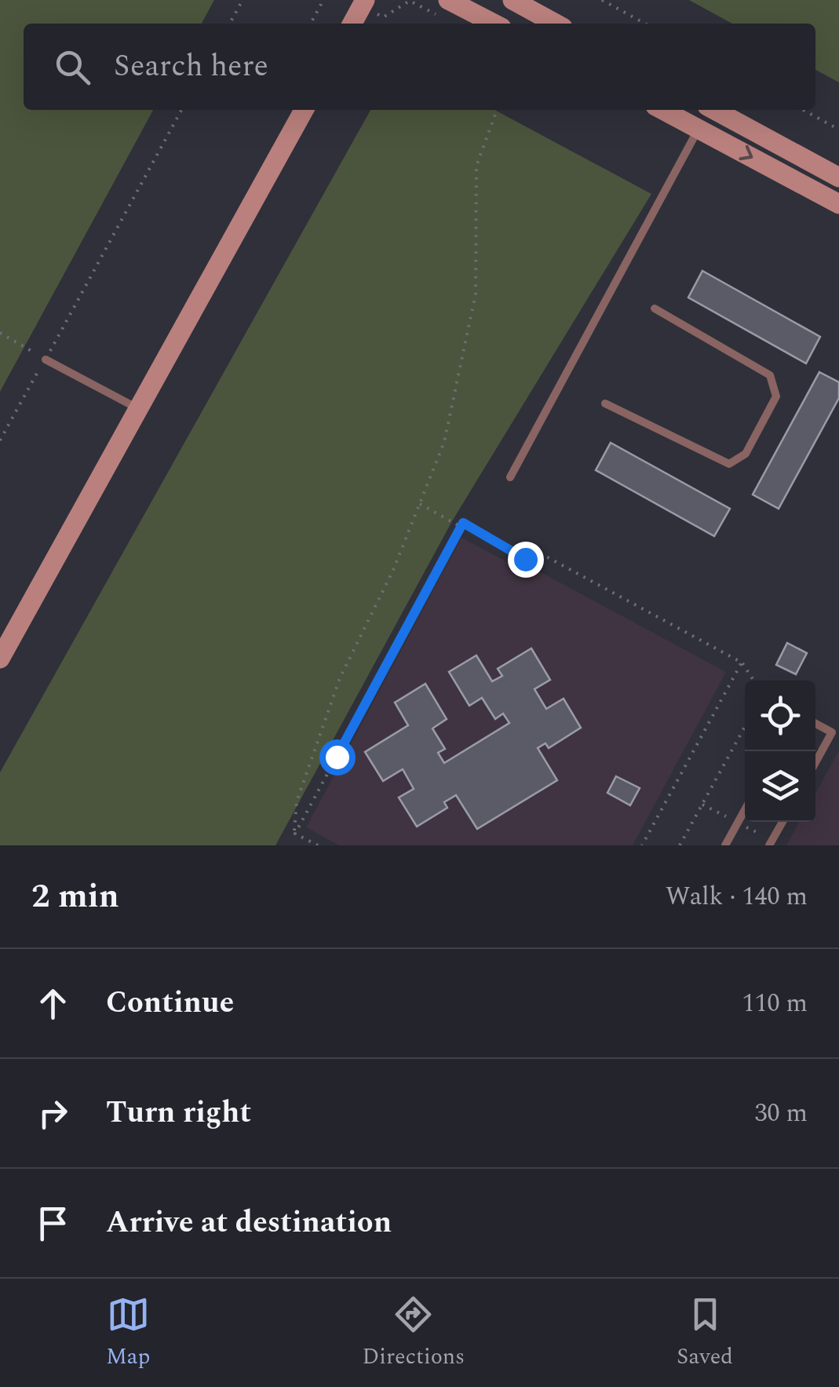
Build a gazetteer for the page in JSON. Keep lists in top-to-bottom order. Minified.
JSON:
{"page":{"search":"Search here","heading":["2 min","Walk · 140 m"],"list":[["Continue","110 m"],["Turn right","30 m"],"Arrive at destination"],"nav":["Map","Directions","Saved"]}}
